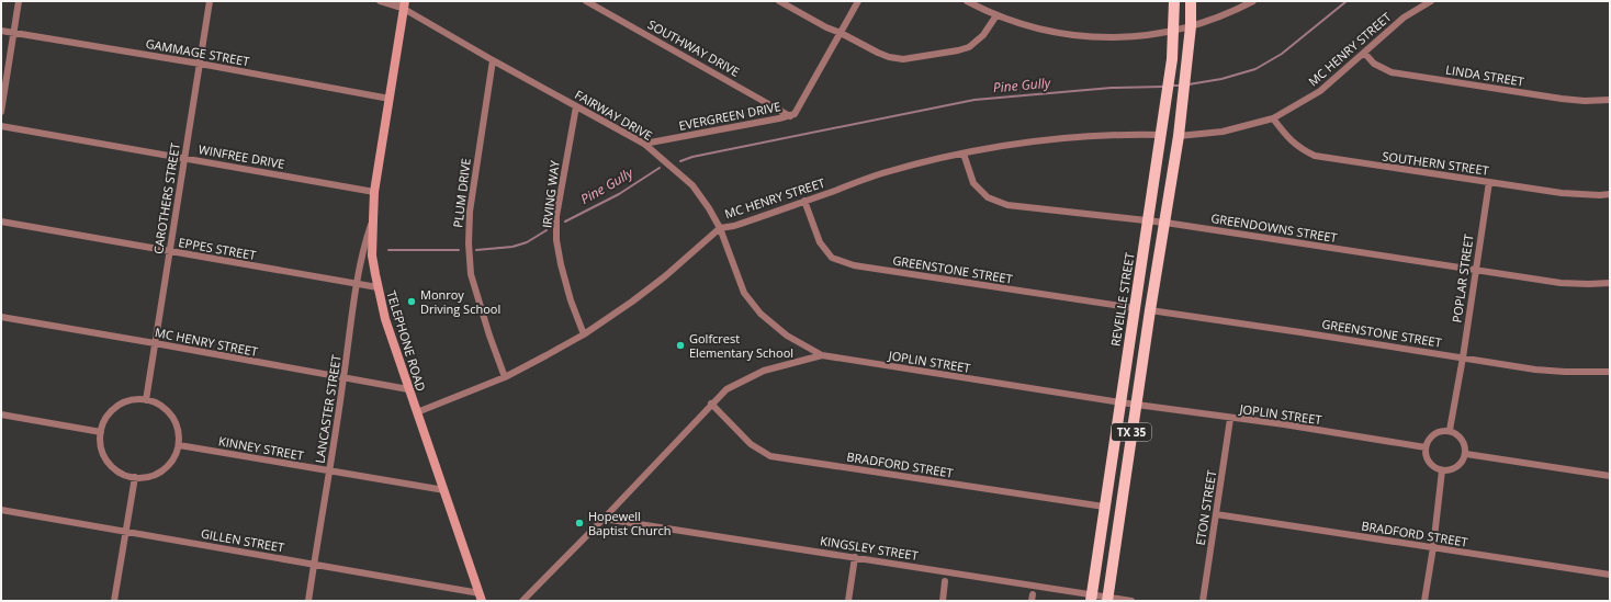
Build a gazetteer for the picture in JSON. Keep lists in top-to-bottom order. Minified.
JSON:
{"streets":{"main road":["REVEILLE STREET","TELEPHONE ROAD","TX 35"],"street":["SOUTHWAY DRIVE","MC HENRY STREET","GAMMAGE STREET","LINDA STREET","FAIRWAY DRIVE","EVERGREEN DRIVE","WINFREE DRIVE","SOUTHERN STREET","PLUM DRIVE","IRVING WAY","CAROTHERS STREET","GREENDOWNS STREET","EPPES STREET","GREENSTONE STREET","POPLAR STREET","JOPLIN STREET","LANCASTER STREET","KINNEY STREET","BRADFORD STREET","ETON STREET","GILLEN STREET","KINGSLEY STREET"]},"crossings":[["SOUTHWAY DRIVE","EVERGREEN DRIVE"],["MC HENRY STREET","LINDA STREET"],["MC HENRY STREET","FAIRWAY DRIVE"],["MC HENRY STREET","SOUTHERN STREET"],["MC HENRY STREET","PLUM DRIVE"],["MC HENRY STREET","IRVING WAY"],["MC HENRY STREET","CAROTHERS STREET"],["MC HENRY STREET","GREENDOWNS STREET"],["MC HENRY STREET","GREENSTONE STREET"],["MC HENRY STREET","REVEILLE STREET"],["MC HENRY STREET","TELEPHONE ROAD"],["MC HENRY STREET","LANCASTER STREET"],["MC HENRY STREET","TX 35"],["GAMMAGE STREET","CAROTHERS STREET"],["GAMMAGE STREET","TELEPHONE ROAD"],["FAIRWAY DRIVE","EVERGREEN DRIVE"],["FAIRWAY DRIVE","PLUM DRIVE"],["FAIRWAY DRIVE","IRVING WAY"],["FAIRWAY DRIVE","TELEPHONE ROAD"],["FAIRWAY DRIVE","JOPLIN STREET"],["WINFREE DRIVE","CAROTHERS STREET"],["WINFREE DRIVE","TELEPHONE ROAD"],["SOUTHERN STREET","POPLAR STREET"],["CAROTHERS STREET","EPPES STREET"],["CAROTHERS STREET","KINNEY STREET"],["GREENDOWNS STREET","POPLAR STREET"],["GREENDOWNS STREET","REVEILLE STREET"],["GREENDOWNS STREET","TX 35"],["EPPES STREET","TELEPHONE ROAD"],["EPPES STREET","LANCASTER STREET"],["GREENSTONE STREET","POPLAR STREET"],["GREENSTONE STREET","REVEILLE STREET"],["GREENSTONE STREET","TX 35"],["POPLAR STREET","JOPLIN STREET"],["REVEILLE STREET","JOPLIN STREET"],["REVEILLE STREET","BRADFORD STREET"],["REVEILLE STREET","KINGSLEY STREET"],["TELEPHONE ROAD","LANCASTER STREET"],["TELEPHONE ROAD","KINNEY STREET"],["TELEPHONE ROAD","GILLEN STREET"],["JOPLIN STREET","TX 35"],["JOPLIN STREET","BRADFORD STREET"],["JOPLIN STREET","ETON STREET"],["JOPLIN STREET","KINGSLEY STREET"],["LANCASTER STREET","KINNEY STREET"],["LANCASTER STREET","GILLEN STREET"],["TX 35","KINGSLEY STREET"],["BRADFORD STREET","ETON STREET"]],"water":["Pine Gully"],"places":["Monroy Driving School","Golfcrest Elementary School","Hopewell Baptist Church"]}
